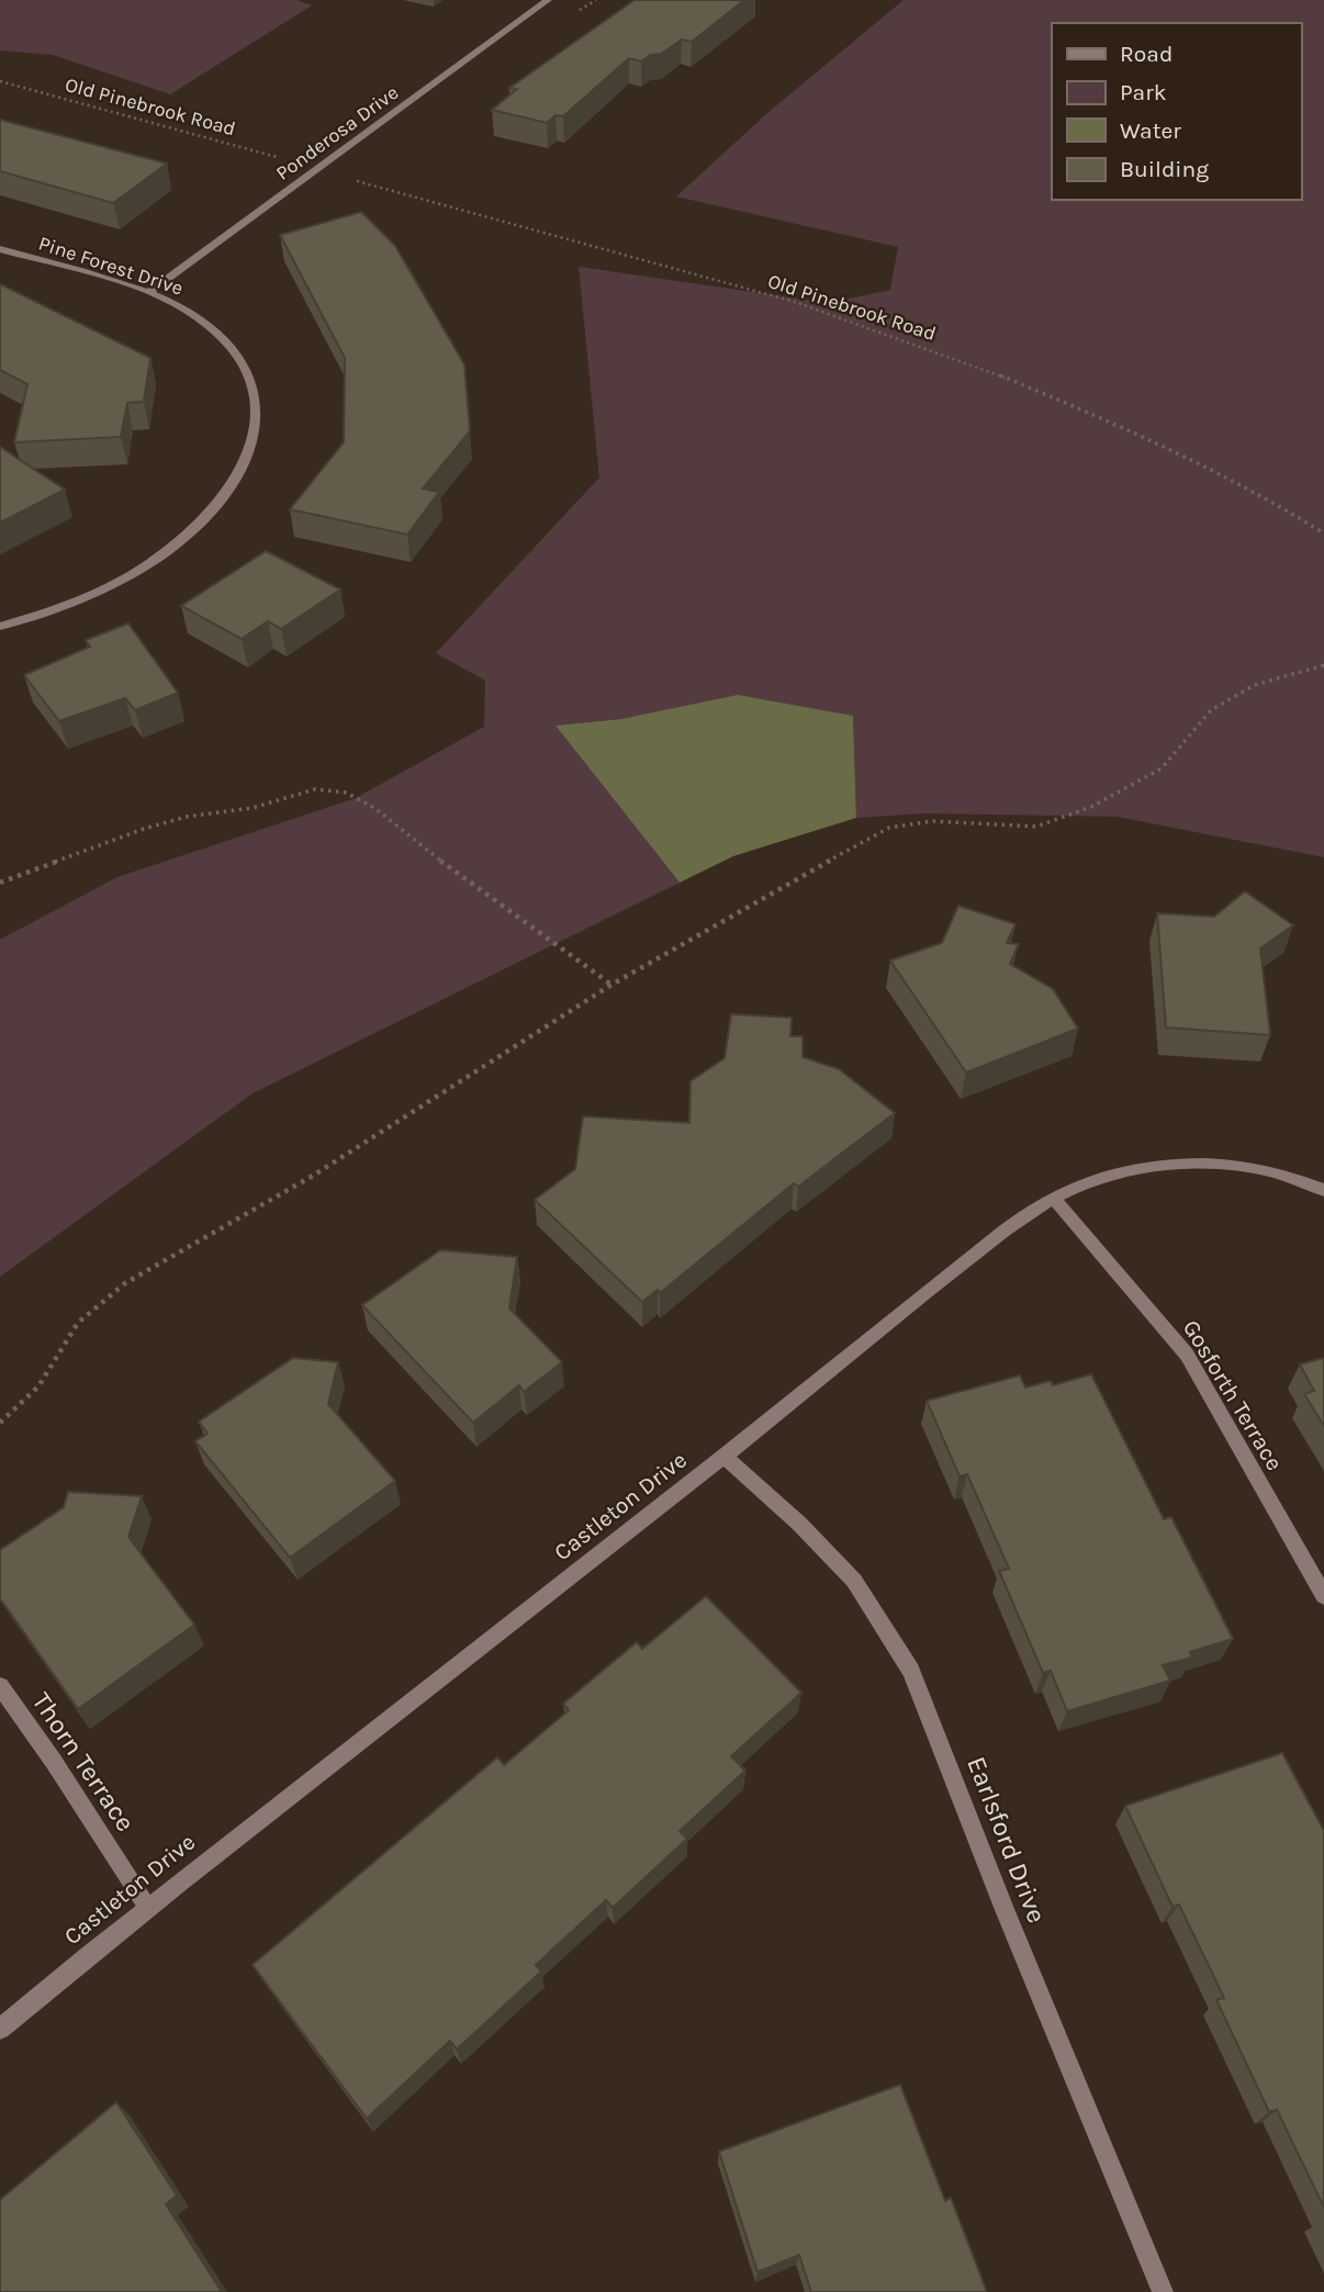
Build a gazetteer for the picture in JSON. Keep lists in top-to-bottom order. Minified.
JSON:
{"streets":{"street":["Ponderosa Drive","Pine Forest Drive","Gosforth Terrace","Castleton Drive","Thorn Terrace","Earlsford Drive"],"path":["Old Pinebrook Road"]},"crossings":[["Ponderosa Drive","Pine Forest Drive"],["Gosforth Terrace","Castleton Drive"],["Castleton Drive","Thorn Terrace"],["Castleton Drive","Earlsford Drive"]],"legend":["Road","Park","Water","Building"]}
